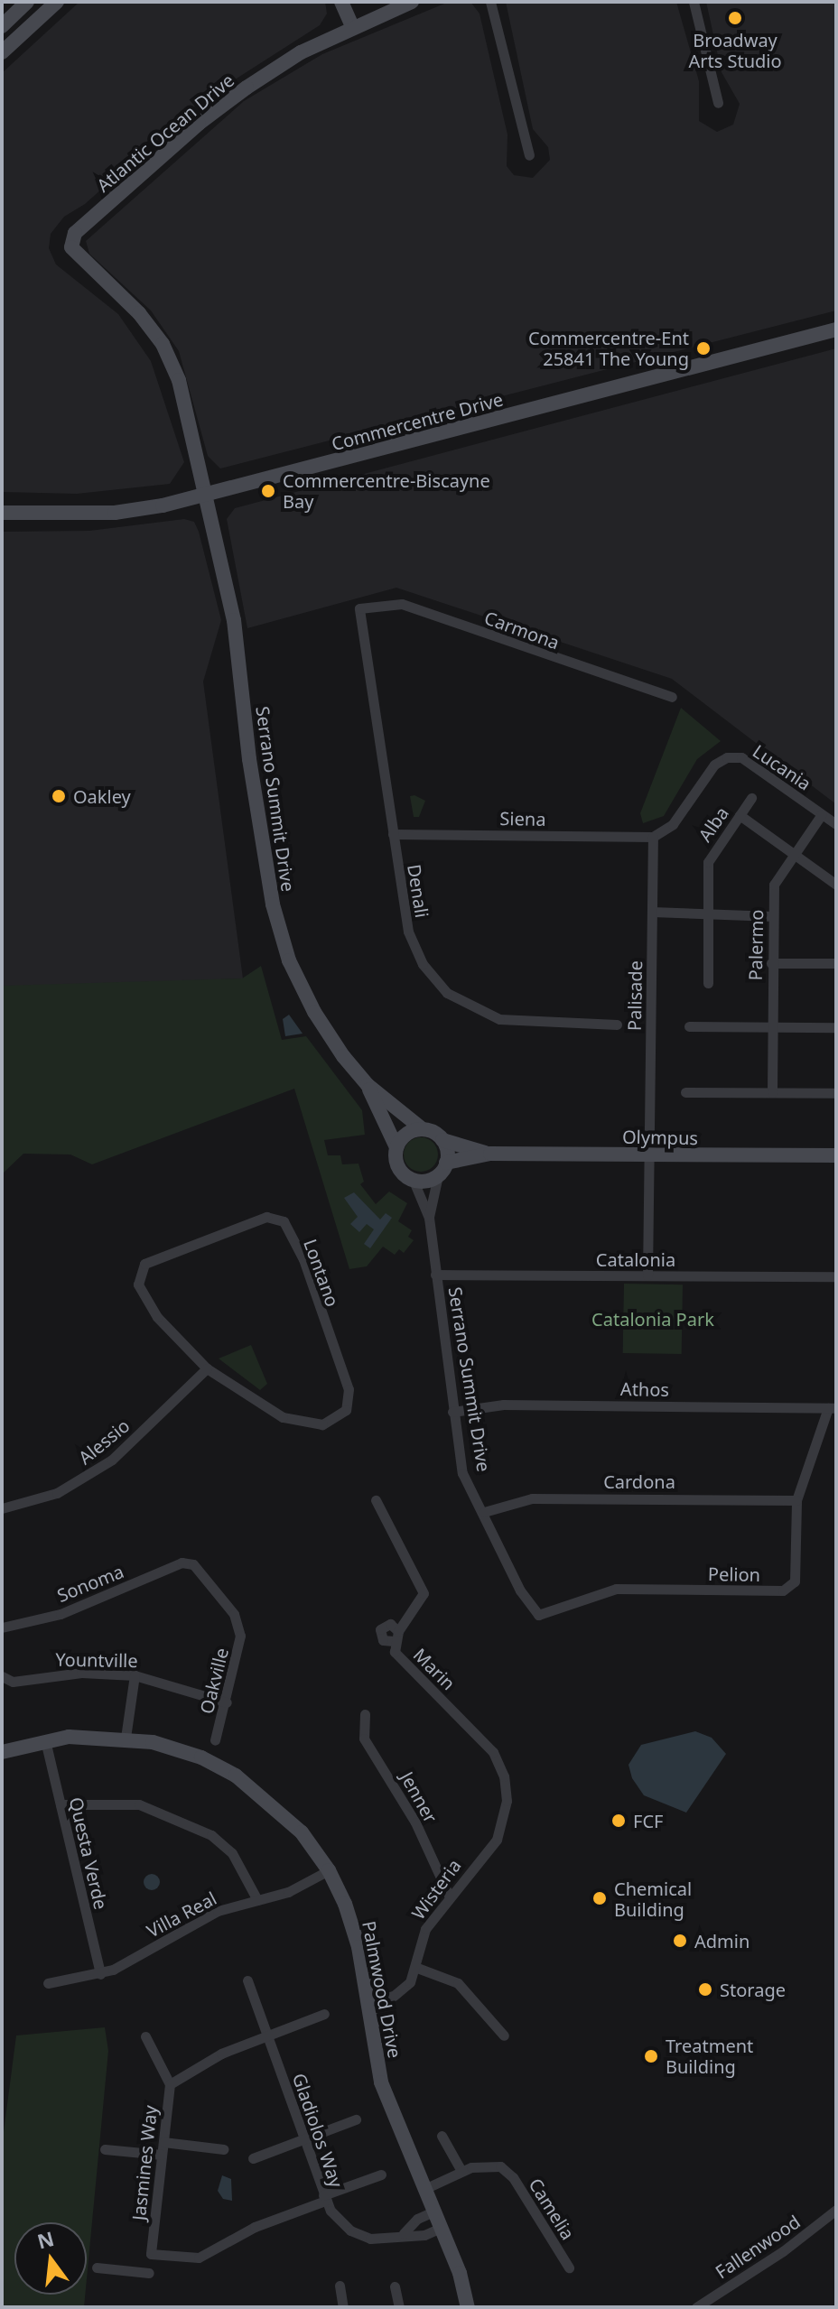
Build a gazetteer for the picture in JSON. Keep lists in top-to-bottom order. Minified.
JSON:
{"streets":{"street":["Atlantic Ocean Drive","Commercentre Drive","Carmona","Lucania","Serrano Summit Drive","Siena","Alba","Denali","Palermo","Palisade","Olympus","Catalonia","Lontano","Athos","Alessio","Cardona","Pelion","Sonoma","Yountville","Marin","Oakville","Jenner","Questa Verde","Wisteria","Villa Real","Palmwood Drive","Gladiolos Way","Jasmines Way","Camelia","Fallenwood"]},"crossings":[["Atlantic Ocean Drive","Serrano Summit Drive"],["Commercentre Drive","Serrano Summit Drive"],["Carmona","Denali"],["Lucania","Siena"],["Lucania","Palermo"],["Lucania","Palisade"],["Serrano Summit Drive","Olympus"],["Serrano Summit Drive","Catalonia"],["Serrano Summit Drive","Athos"],["Serrano Summit Drive","Cardona"],["Serrano Summit Drive","Pelion"],["Siena","Denali"],["Siena","Palisade"],["Palisade","Olympus"],["Palisade","Catalonia"],["Lontano","Alessio"],["Athos","Pelion"],["Cardona","Pelion"],["Sonoma","Oakville"],["Yountville","Oakville"],["Marin","Wisteria"],["Jenner","Wisteria"],["Questa Verde","Villa Real"],["Questa Verde","Palmwood Drive"],["Wisteria","Palmwood Drive"],["Villa Real","Palmwood Drive"],["Palmwood Drive","Gladiolos Way"],["Palmwood Drive","Camelia"],["Gladiolos Way","Jasmines Way"]],"parks":["Catalonia Park"],"places":["Broadway Arts Studio","Commercentre-Ent 25841 The Young","Commercentre-Biscayne Bay","Oakley","FCF","Chemical Building","Admin","Storage","Treatment Building"],"north":"top"}
